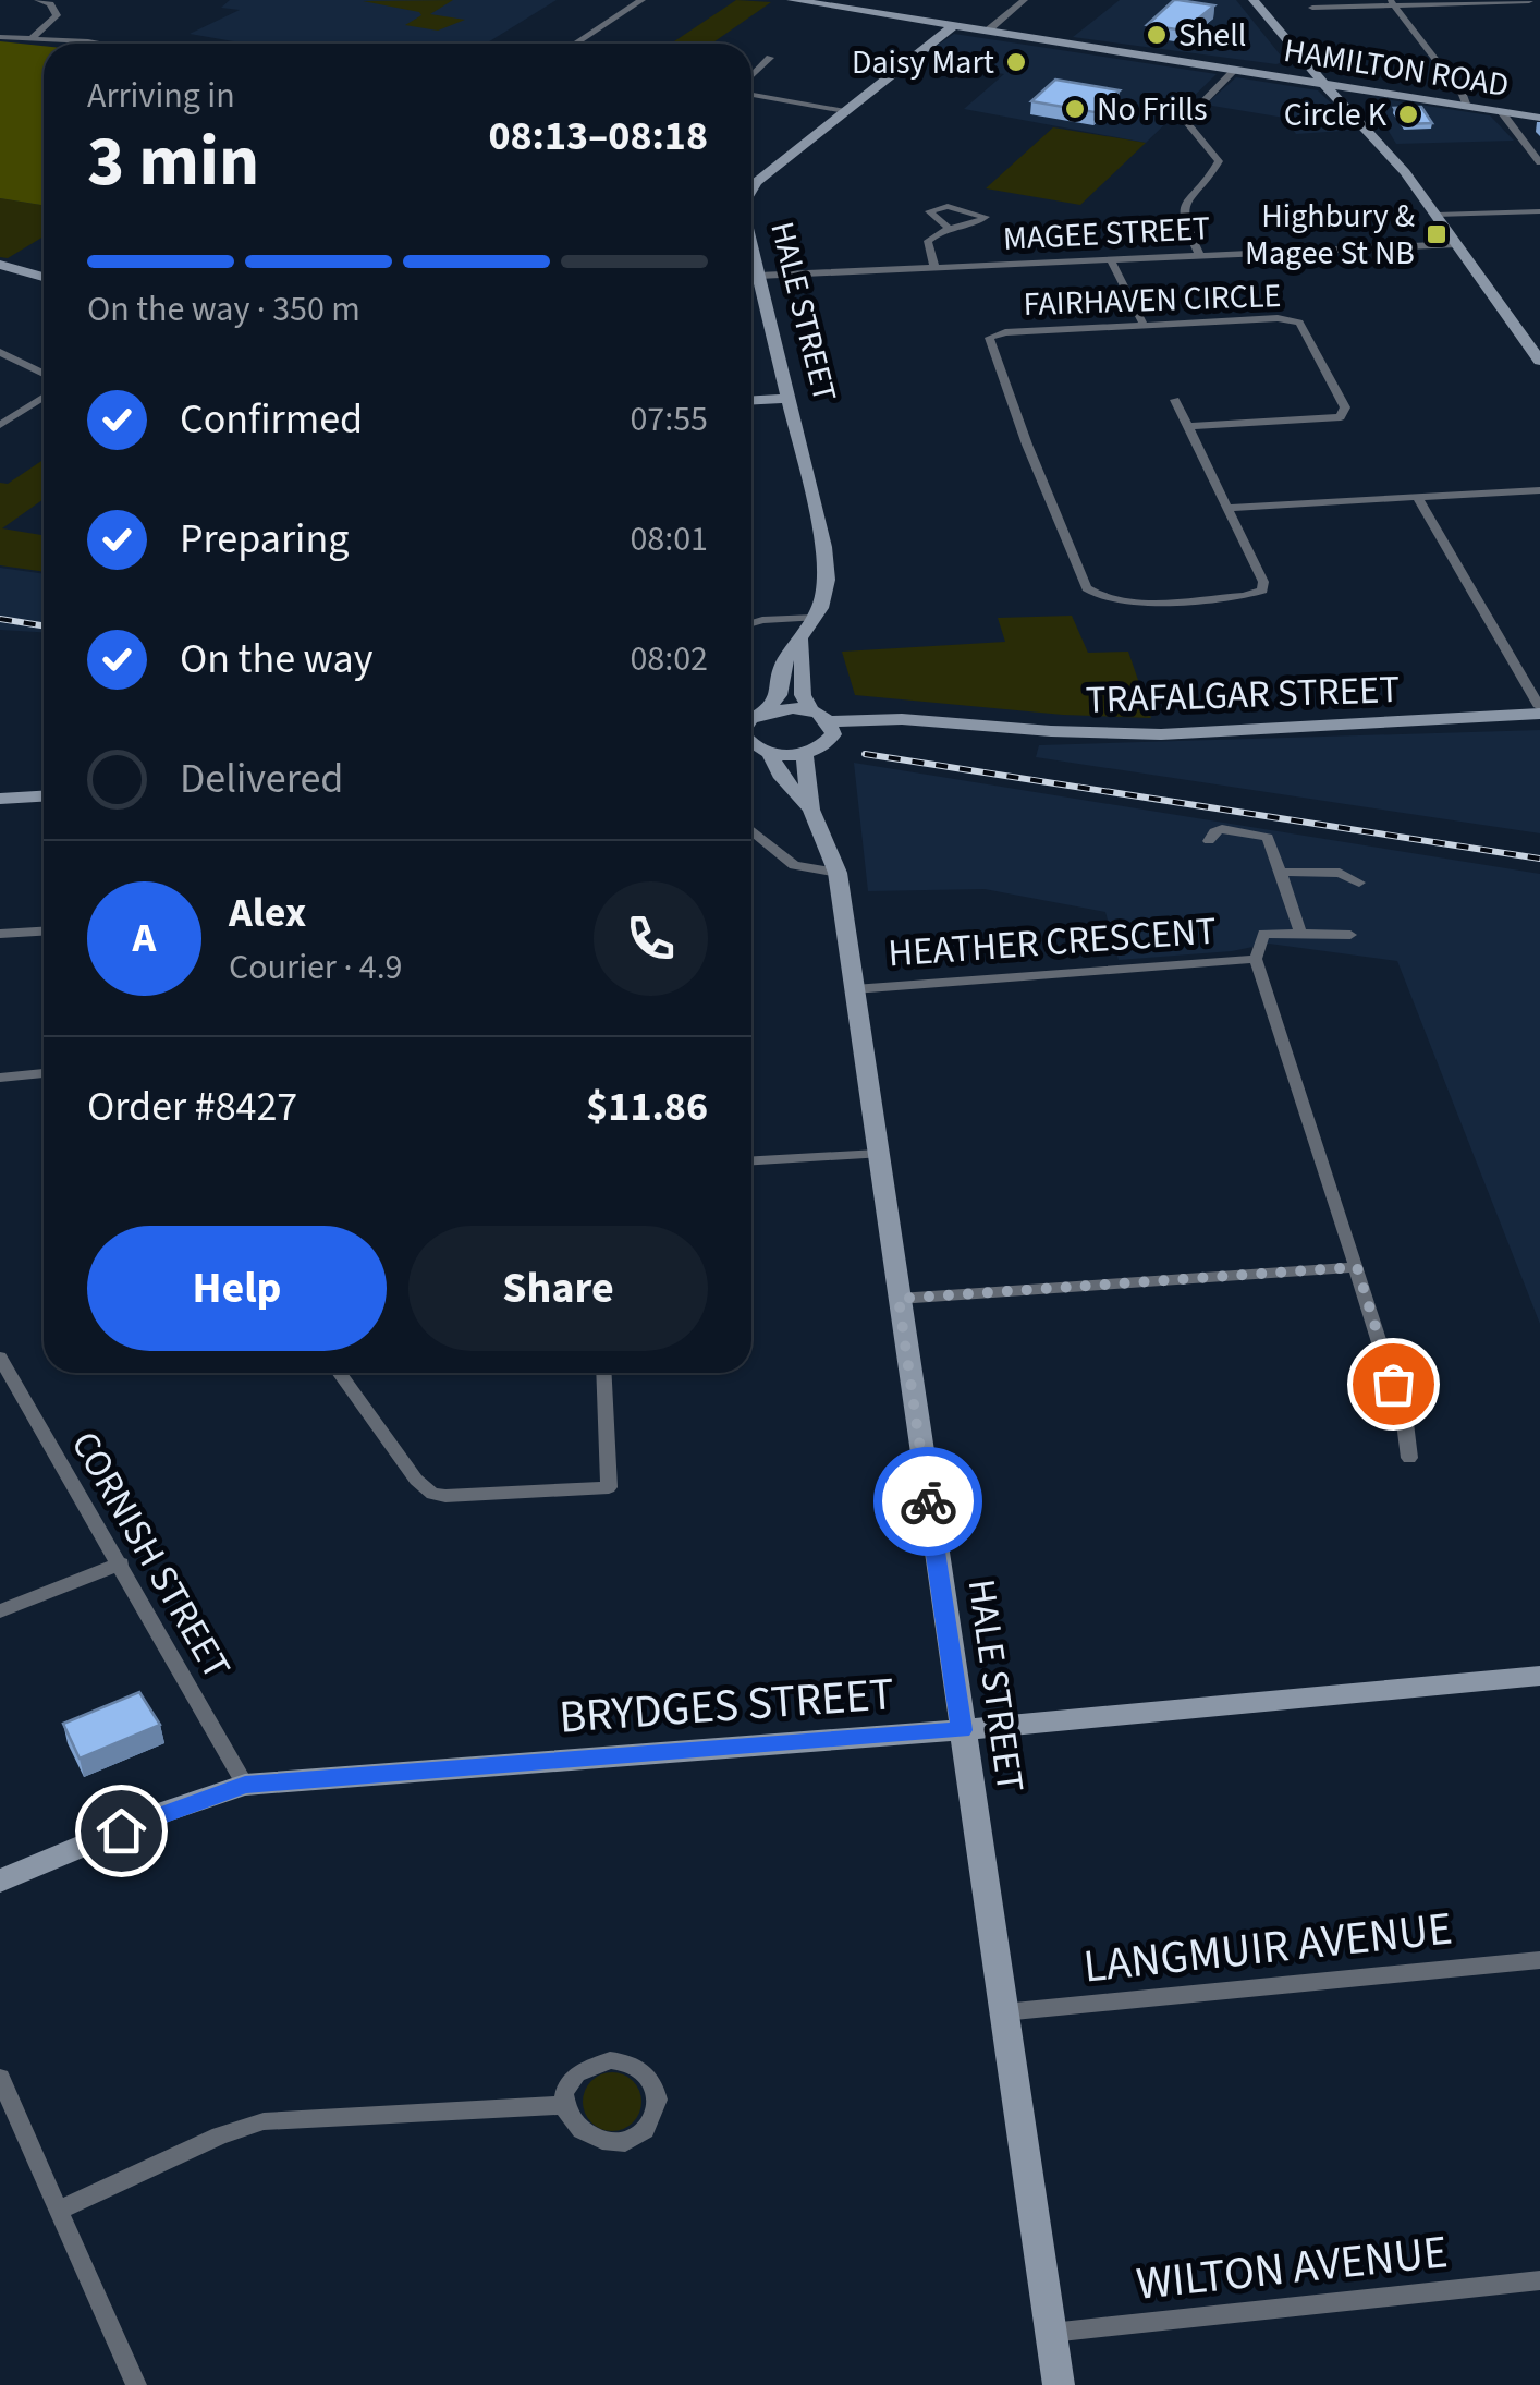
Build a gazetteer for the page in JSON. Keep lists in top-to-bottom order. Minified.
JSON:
{"streets":{"street":["HAMILTON ROAD","MAGEE STREET","FAIRHAVEN CIRCLE","HALE STREET","TRAFALGAR STREET","HEATHER CRESCENT","CORNISH STREET","BRYDGES STREET","LANGMUIR AVENUE","WILTON AVENUE"]},"crossings":[["HAMILTON ROAD","HALE STREET"],["MAGEE STREET","HALE STREET"],["HALE STREET","TRAFALGAR STREET"],["HALE STREET","HEATHER CRESCENT"],["HALE STREET","BRYDGES STREET"],["HALE STREET","LANGMUIR AVENUE"],["HALE STREET","WILTON AVENUE"],["CORNISH STREET","BRYDGES STREET"]],"places":{"other":["Shell","Daisy Mart","No Frills","Circle K"],"transit":["Highbury & Magee St NB"]},"page":{"heading":["3 min","Arriving in","08:13–08:18"],"panel":["Alex","Courier · 4.9","Order #8427","$11.86"],"bar":"On the way · 350 m","list":[["Confirmed","07:55"],["Preparing","08:01"],["On the way","08:02"],"Delivered"],"round":"A","buttons":["Help","Share"]}}
